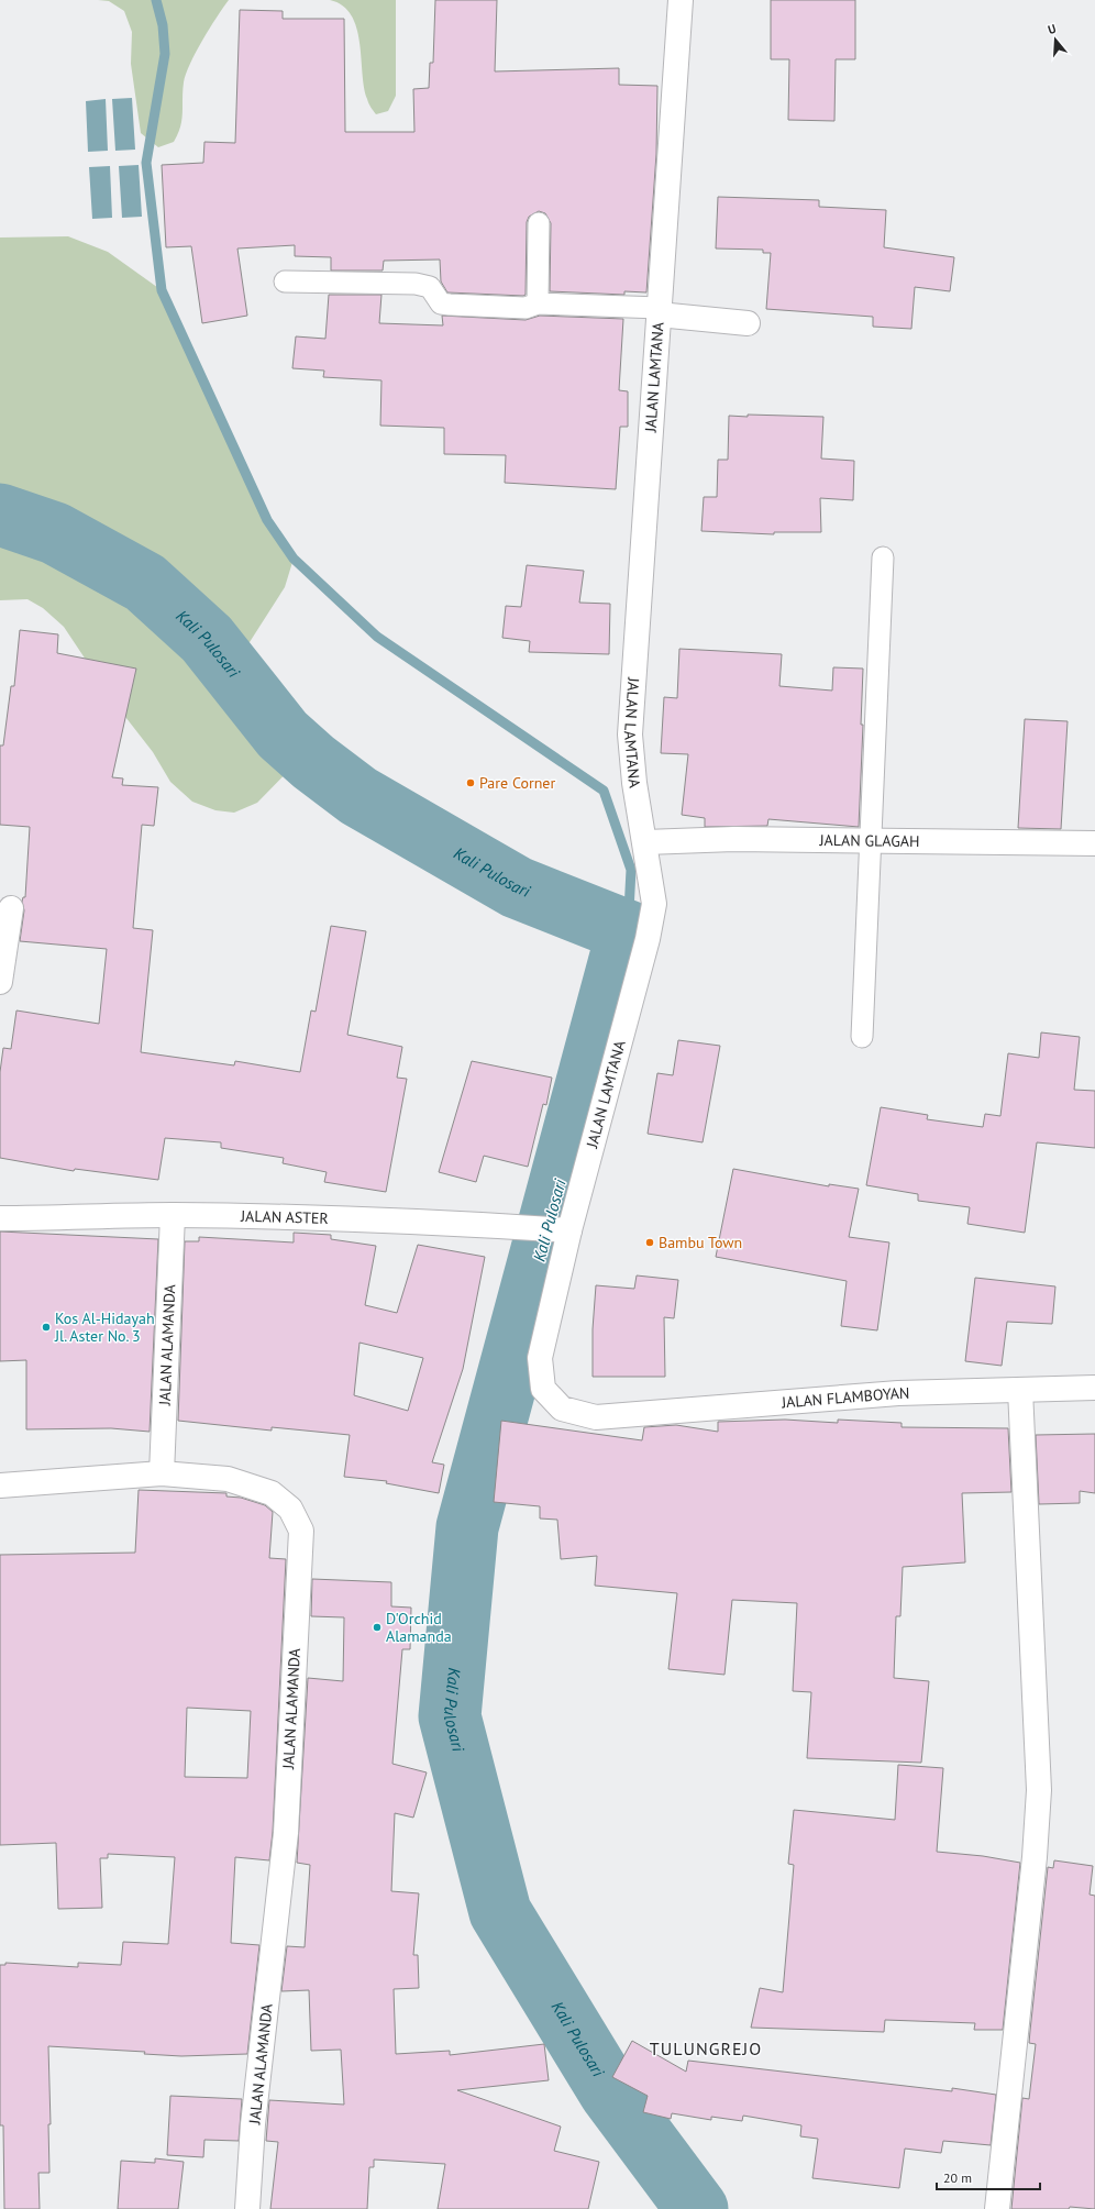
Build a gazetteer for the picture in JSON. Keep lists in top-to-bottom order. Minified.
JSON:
{"streets":{"street":["JALAN LAMTANA","JALAN GLAGAH","JALAN ASTER","JALAN ALAMANDA","JALAN FLAMBOYAN"]},"crossings":[["JALAN LAMTANA","JALAN GLAGAH"],["JALAN LAMTANA","JALAN ASTER"],["JALAN LAMTANA","JALAN FLAMBOYAN"],["JALAN ASTER","JALAN ALAMANDA"]],"districts":["TULUNGREJO"],"water":["Kali Pulosari"],"places":["Pare Corner","Bambu Town","Kos Al-Hidayah Jl. Aster No. 3","D'Orchid Alamanda"],"scale_bar":"20 m","north":"top"}
